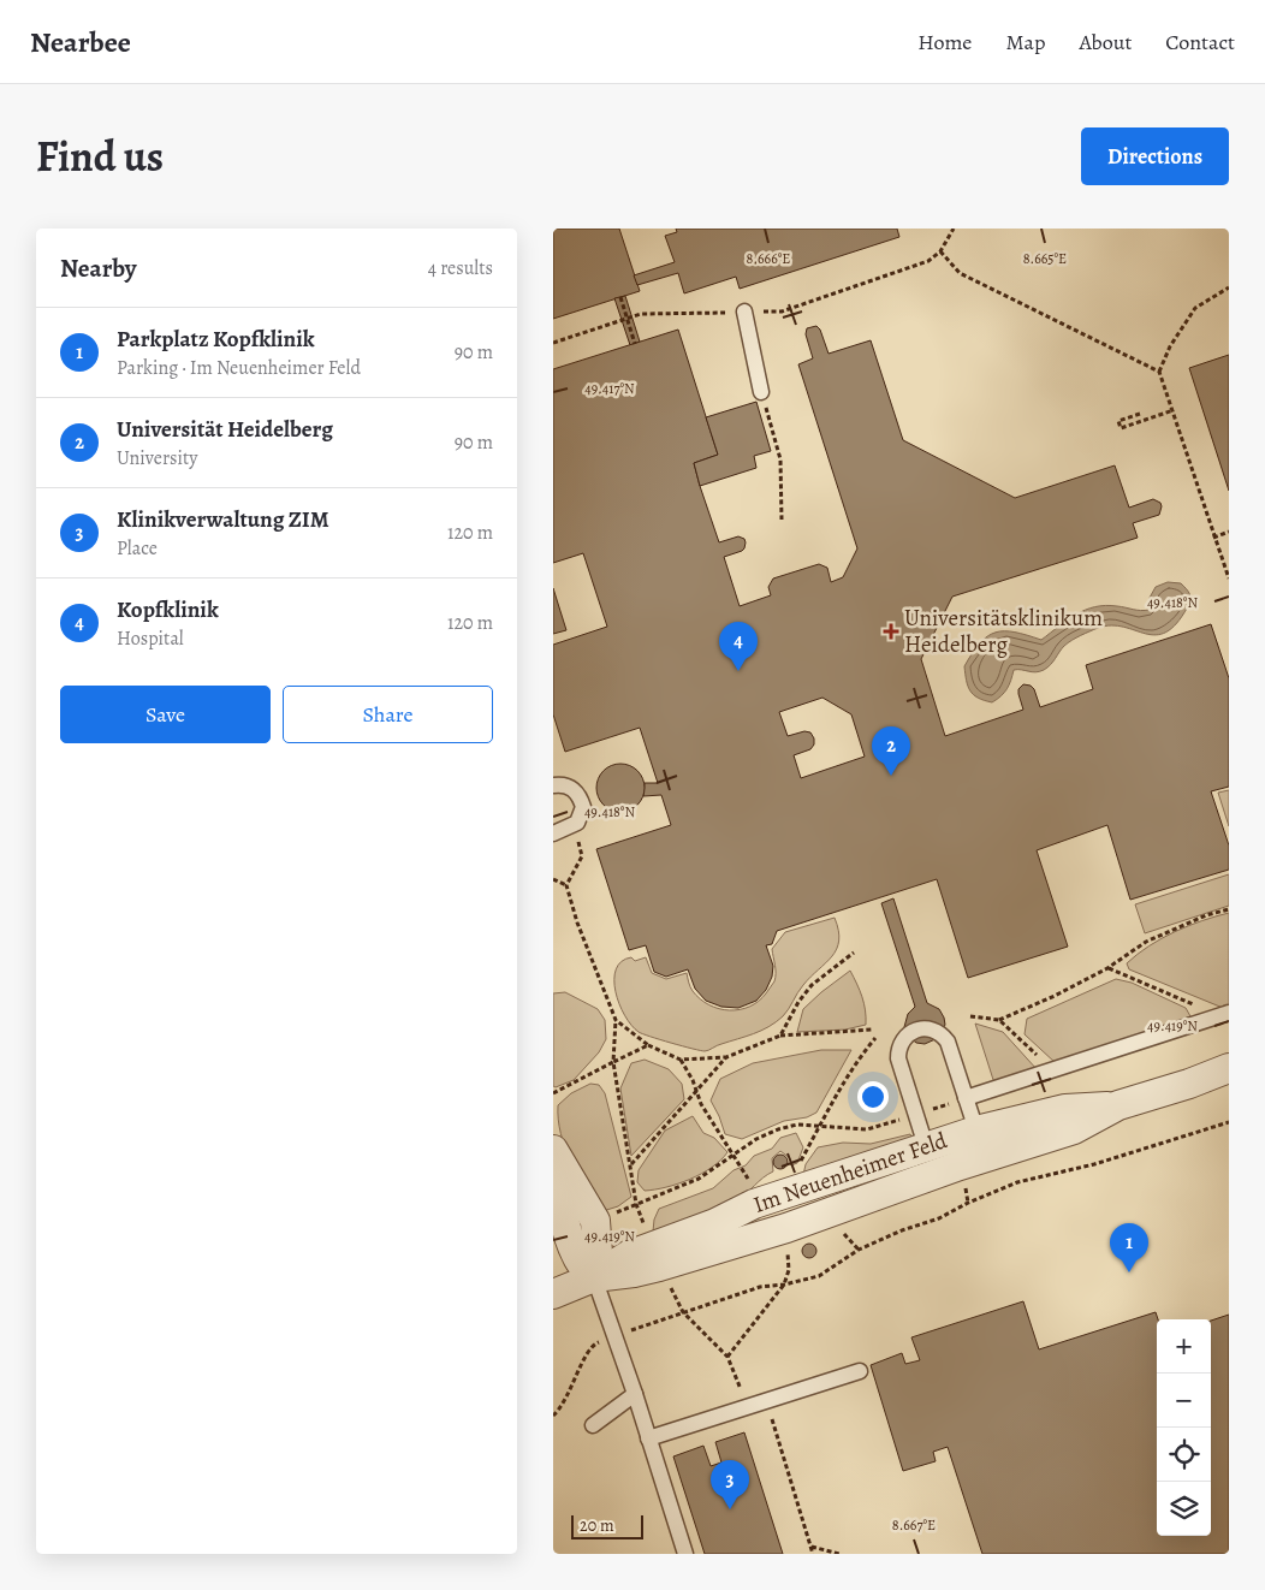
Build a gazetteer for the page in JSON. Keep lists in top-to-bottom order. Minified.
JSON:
{"streets":{"street":["Im Neuenheimer Feld"]},"places":{"health":["Universitätsklinikum Heidelberg"]},"scale_bar":"20 m","page":{"header":"Nearbee","nav":["Home","Map","About","Contact"],"title":"Find us","buttons":["Directions",["Save","Share"]],"heading":["Nearby","4 results"],"list":[{"mark":"1","name":"Parkplatz Kopfklinik","note":"Parking · Im Neuenheimer Feld","value":"90 m"},{"mark":"2","name":"Universität Heidelberg","note":"University","value":"90 m"},{"mark":"3","name":"Klinikverwaltung ZIM","note":"Place","value":"120 m"},{"mark":"4","name":"Kopfklinik","note":"Hospital","value":"120 m"}],"pins":["4","2","1","3"],"map_buttons":["+","−"],"scale":"20 m"},"coordinates":["8.666°E","8.665°E","49.417°N","49.418°N","49.419°N","8.667°E"]}
